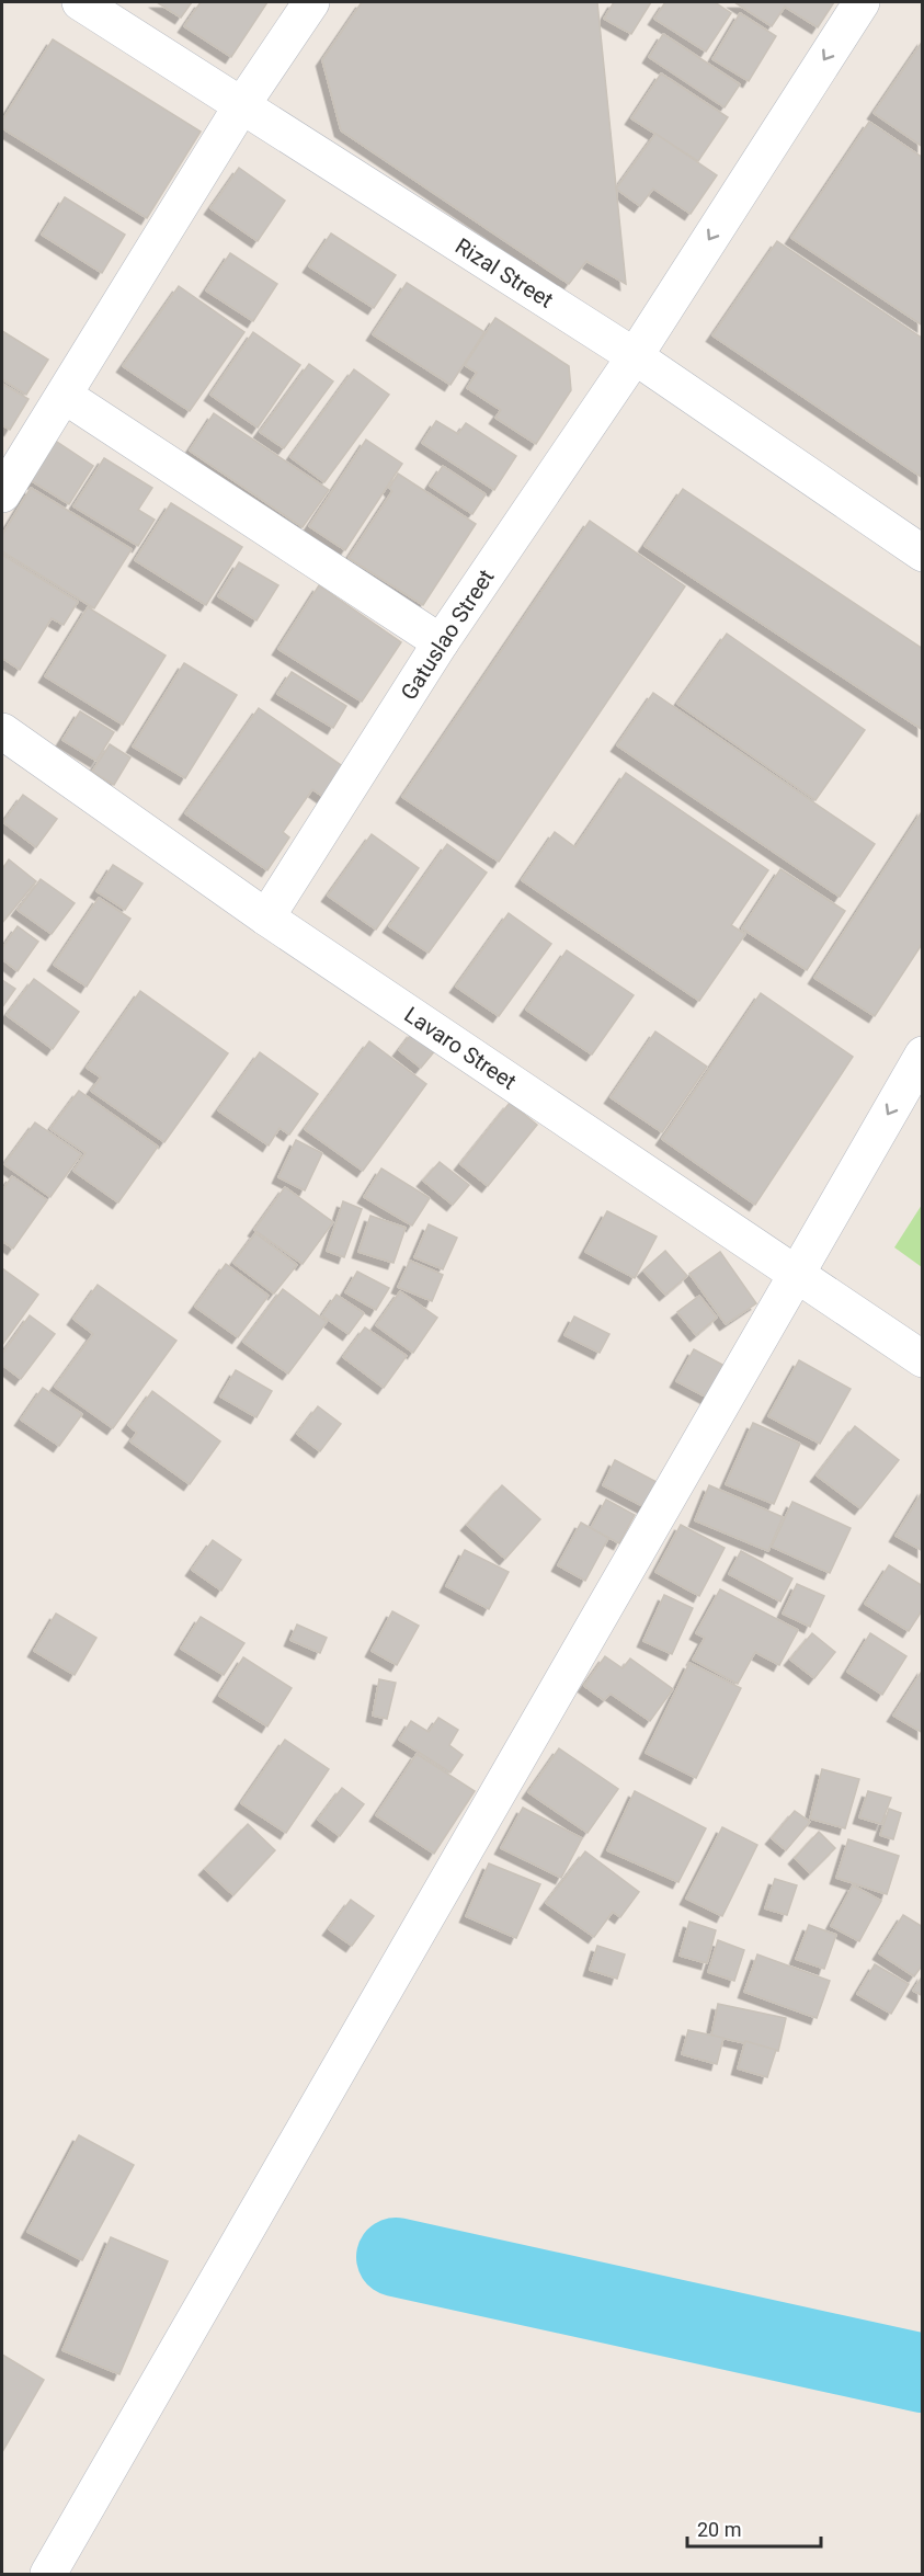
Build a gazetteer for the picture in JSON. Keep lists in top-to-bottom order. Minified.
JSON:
{"streets":{"street":["Rizal Street","Gatuslao Street","Lavaro Street"]},"crossings":[["Rizal Street","Gatuslao Street"],["Gatuslao Street","Lavaro Street"]],"one_way":["Gatuslao Street"],"scale_bar":"20 m"}
